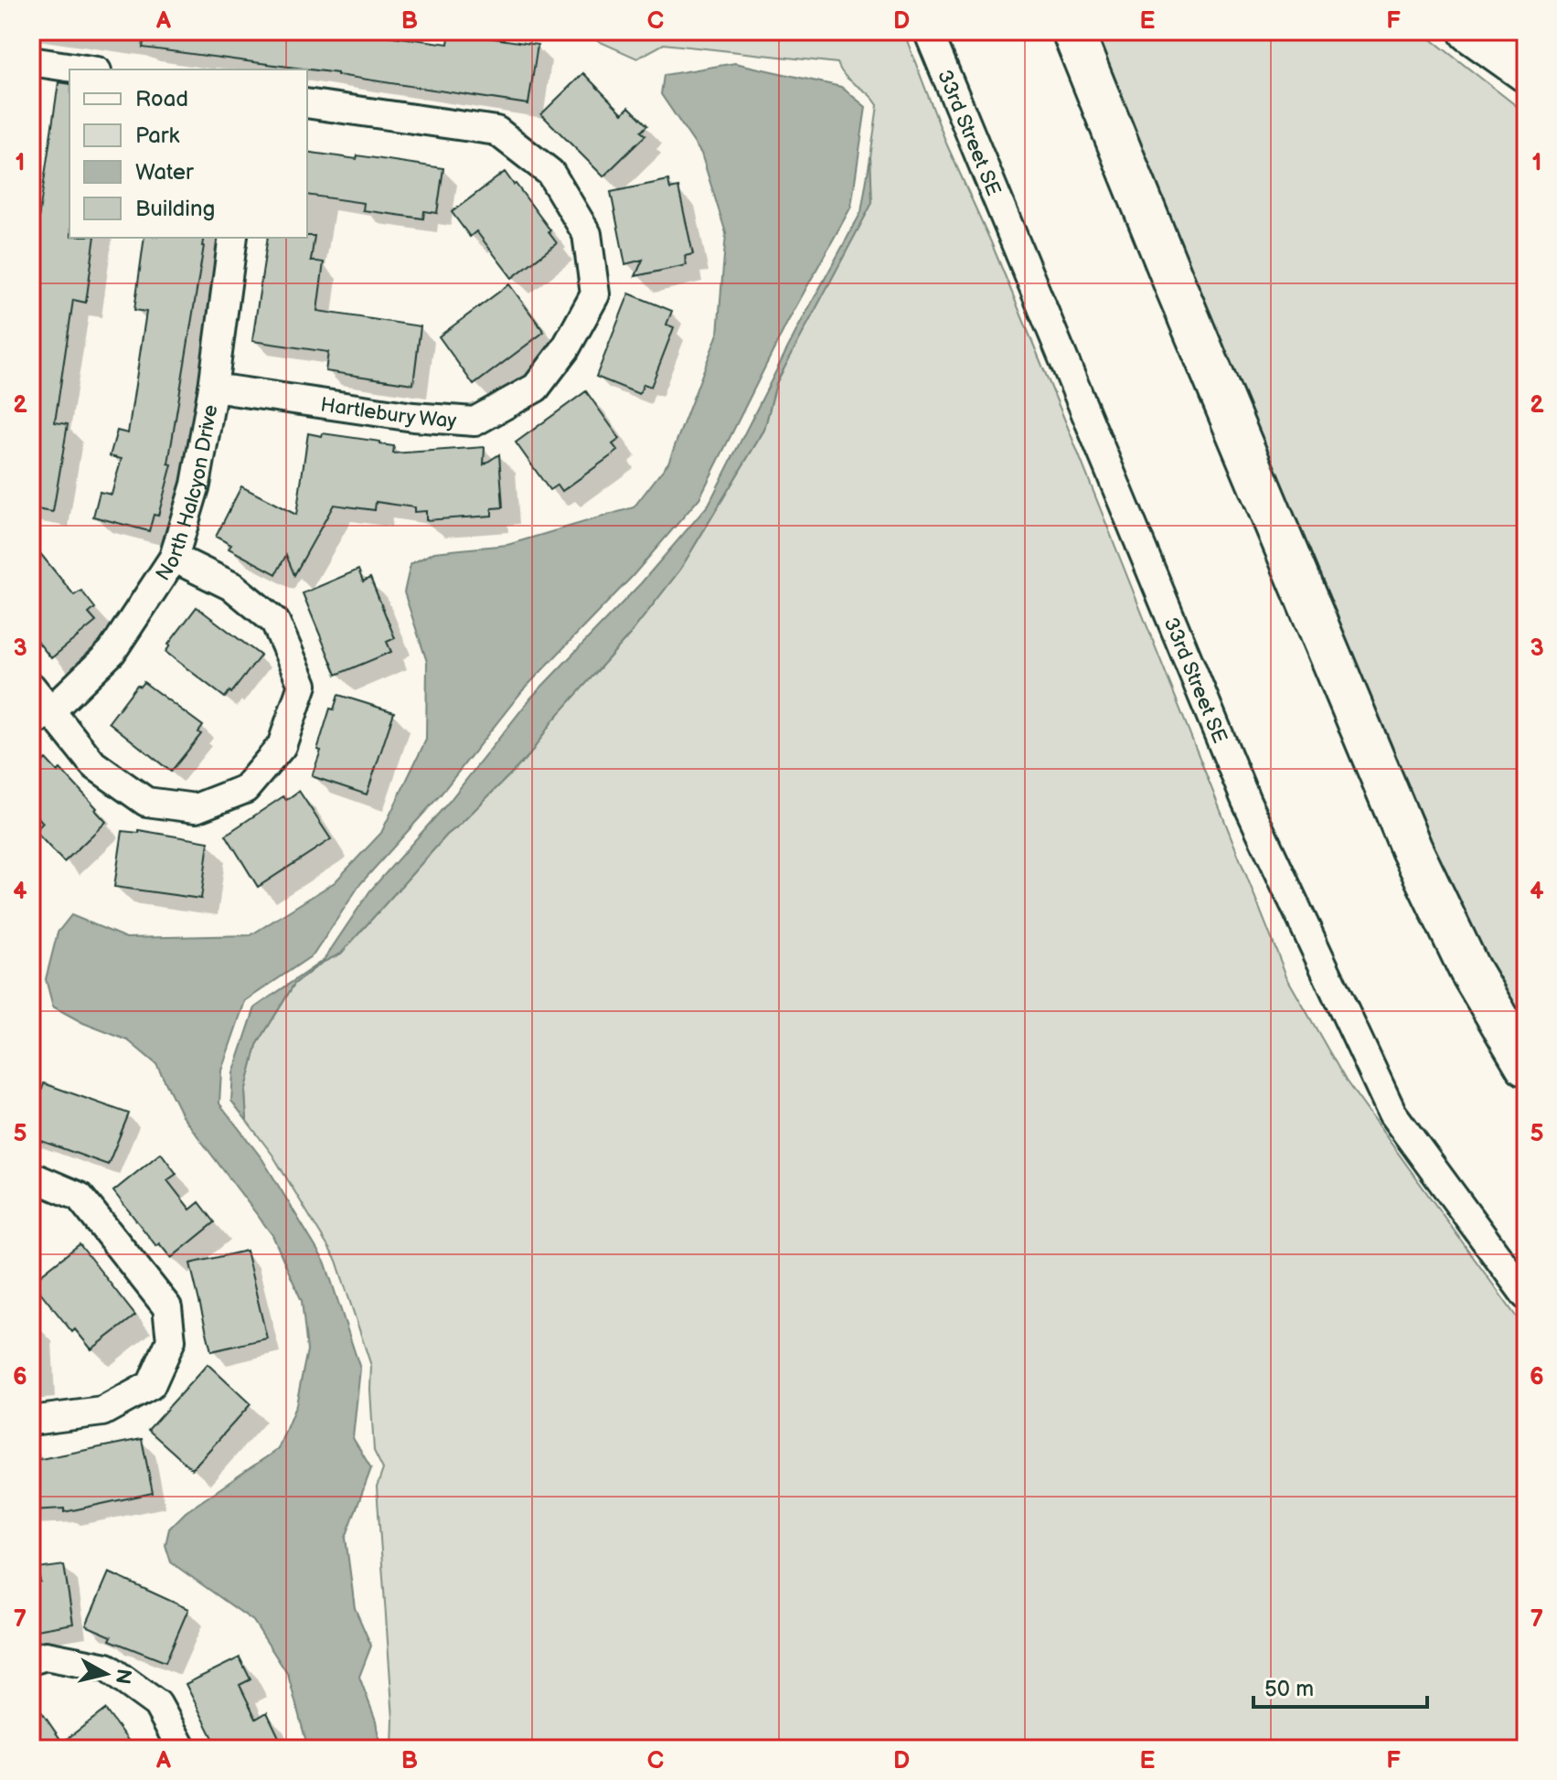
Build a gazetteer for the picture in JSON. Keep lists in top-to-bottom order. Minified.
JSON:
{"streets":{"street":["33rd Street SE","Hartlebury Way","North Halcyon Drive"]},"crossings":[["Hartlebury Way","North Halcyon Drive"]],"legend":["Road","Park","Water","Building"],"scale_bar":"50 m","north":"right","grid":{"columns":["A","B","C","D","E","F"],"rows":["1","2","3","4","5","6","7"]}}
